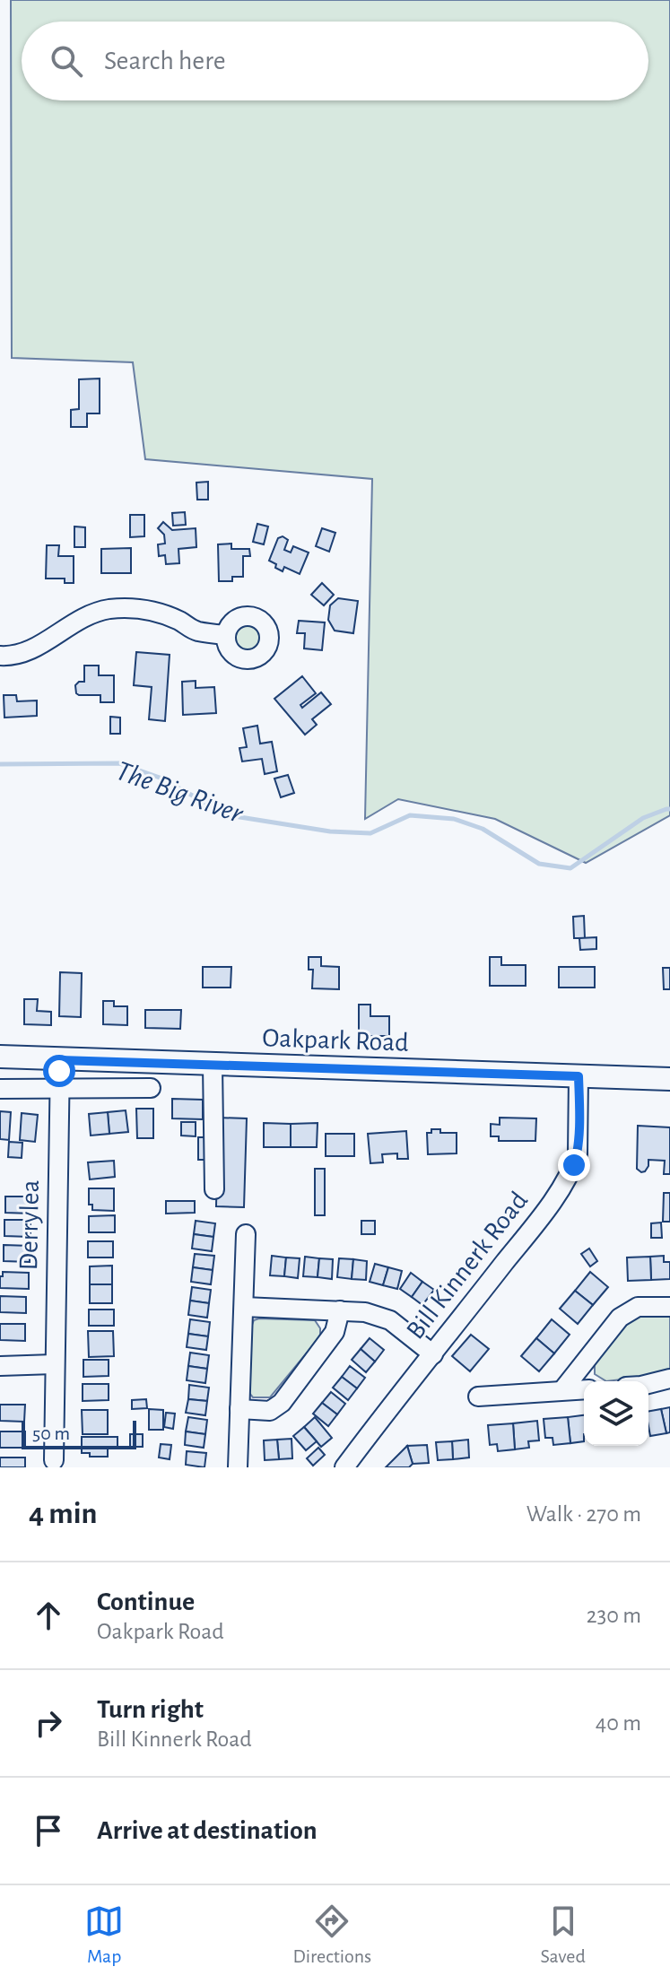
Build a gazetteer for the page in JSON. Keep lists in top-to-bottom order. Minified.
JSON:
{"streets":{"main road":["Oakpark Road"],"street":["Derrylea","Bill Kinnerk Road"]},"crossings":[["Oakpark Road","Derrylea"],["Oakpark Road","Bill Kinnerk Road"]],"water":["The Big River"],"scale_bar":"50 m","page":{"search":"Search here","scale":"50 m","heading":["4 min","Walk · 270 m"],"list":[["Continue","Oakpark Road","230 m"],["Turn right","Bill Kinnerk Road","40 m"],"Arrive at destination"],"nav":["Map","Directions","Saved"]}}
